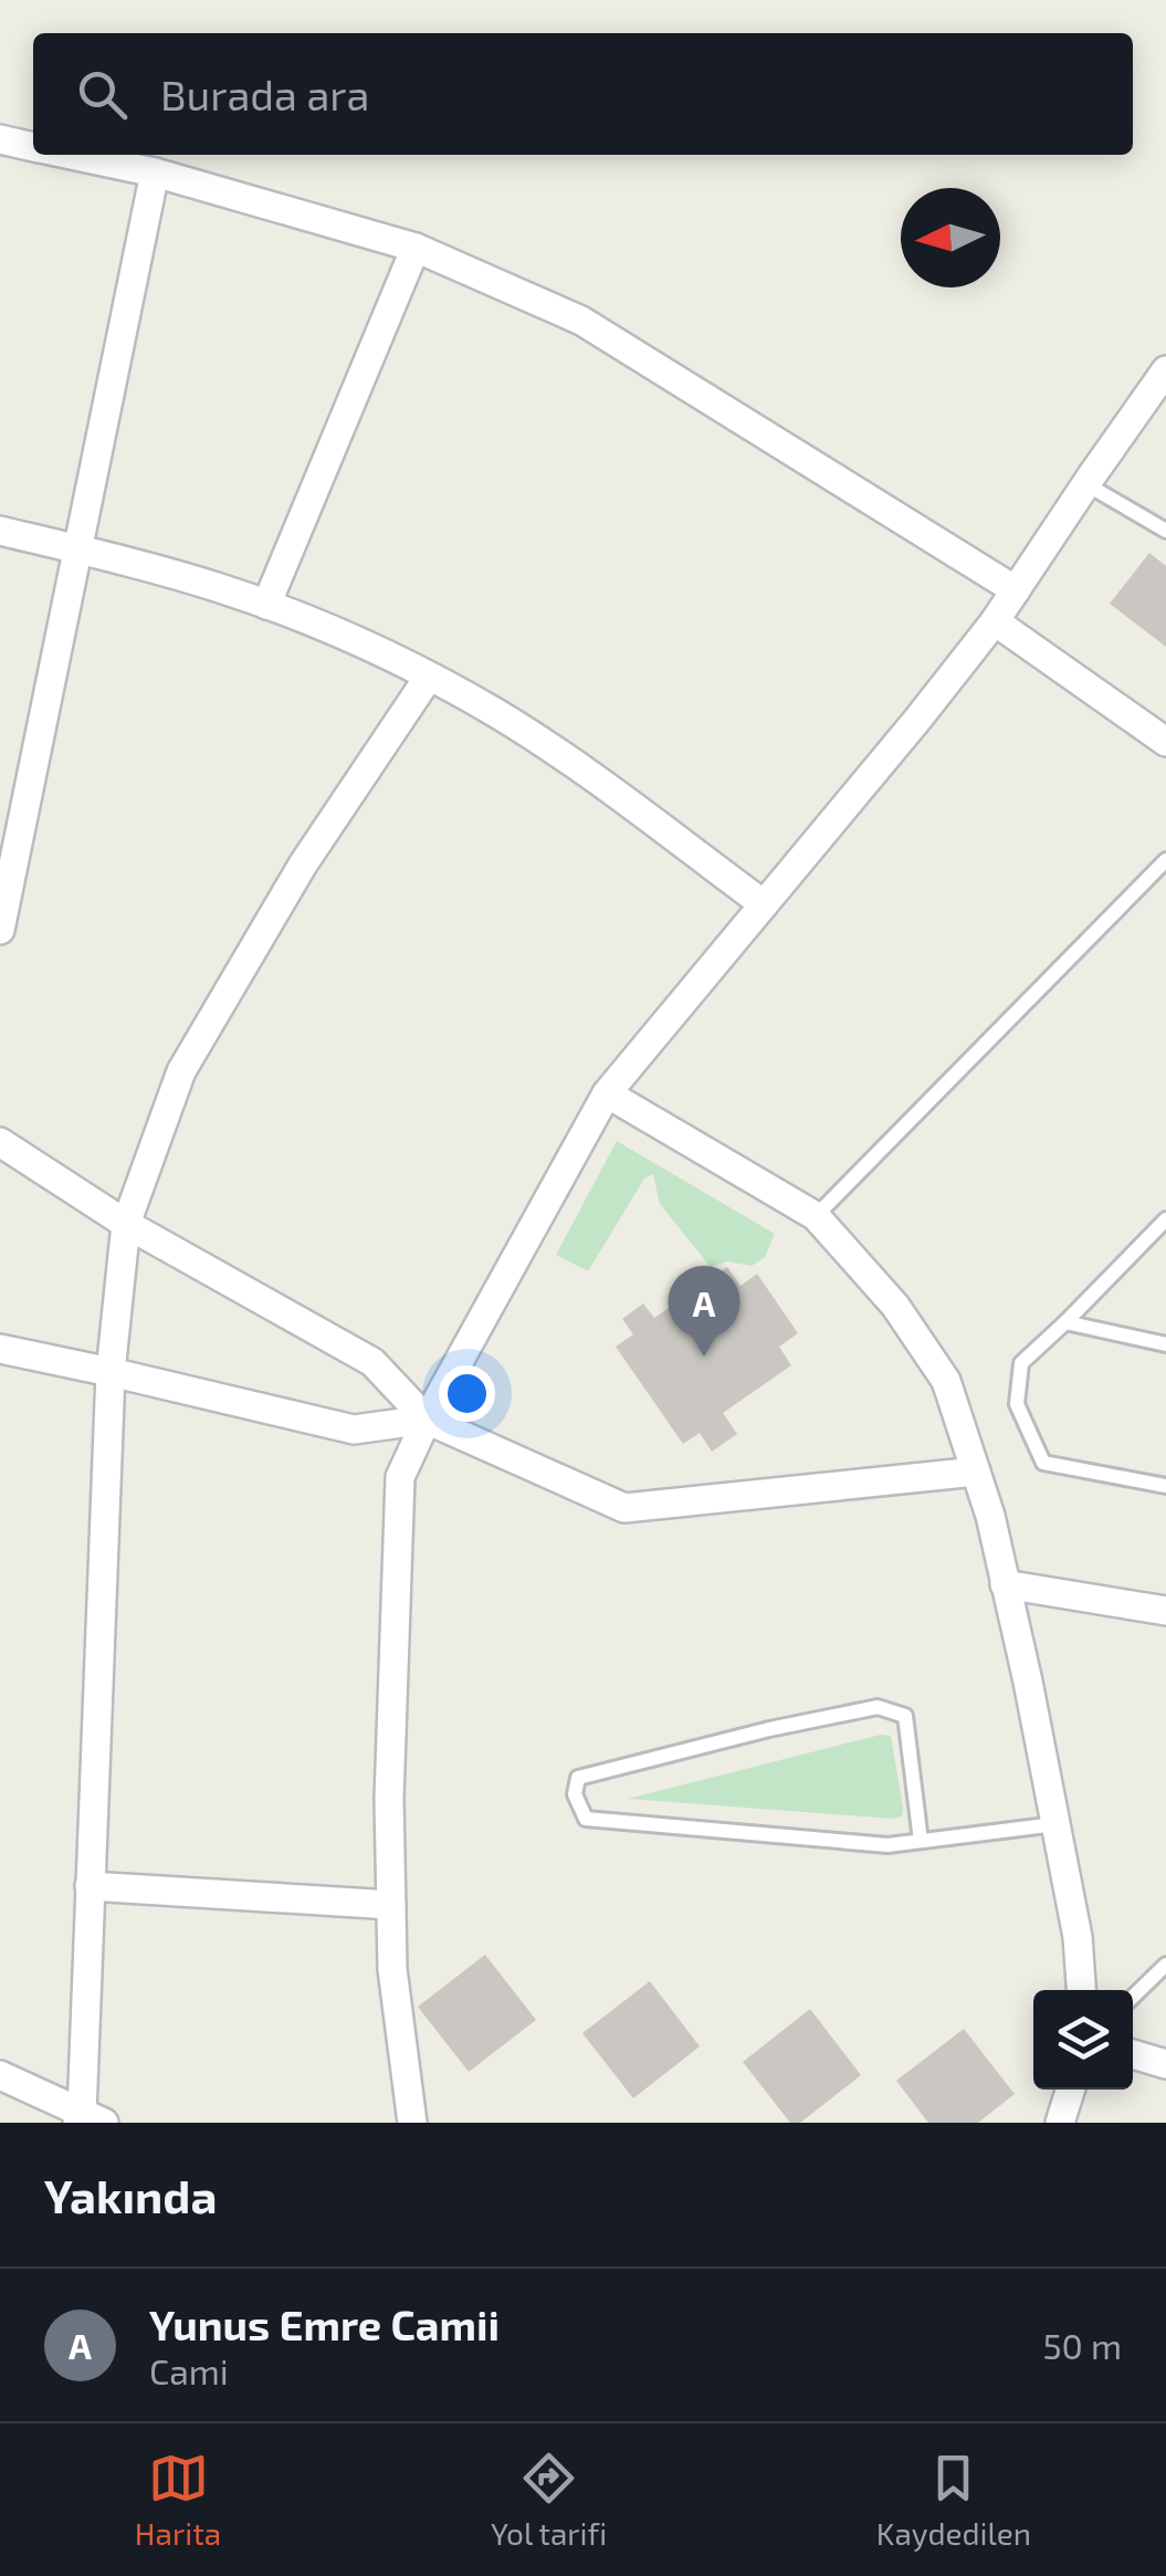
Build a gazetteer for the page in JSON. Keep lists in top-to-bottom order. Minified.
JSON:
{"north":"left","page":{"search":"Burada ara","pins":"A","heading":"Yakında","list":[{"mark":"A","name":"Yunus Emre Camii","note":"Cami","value":"50 m"}],"nav":["Harita","Yol tarifi","Kaydedilen"]}}
